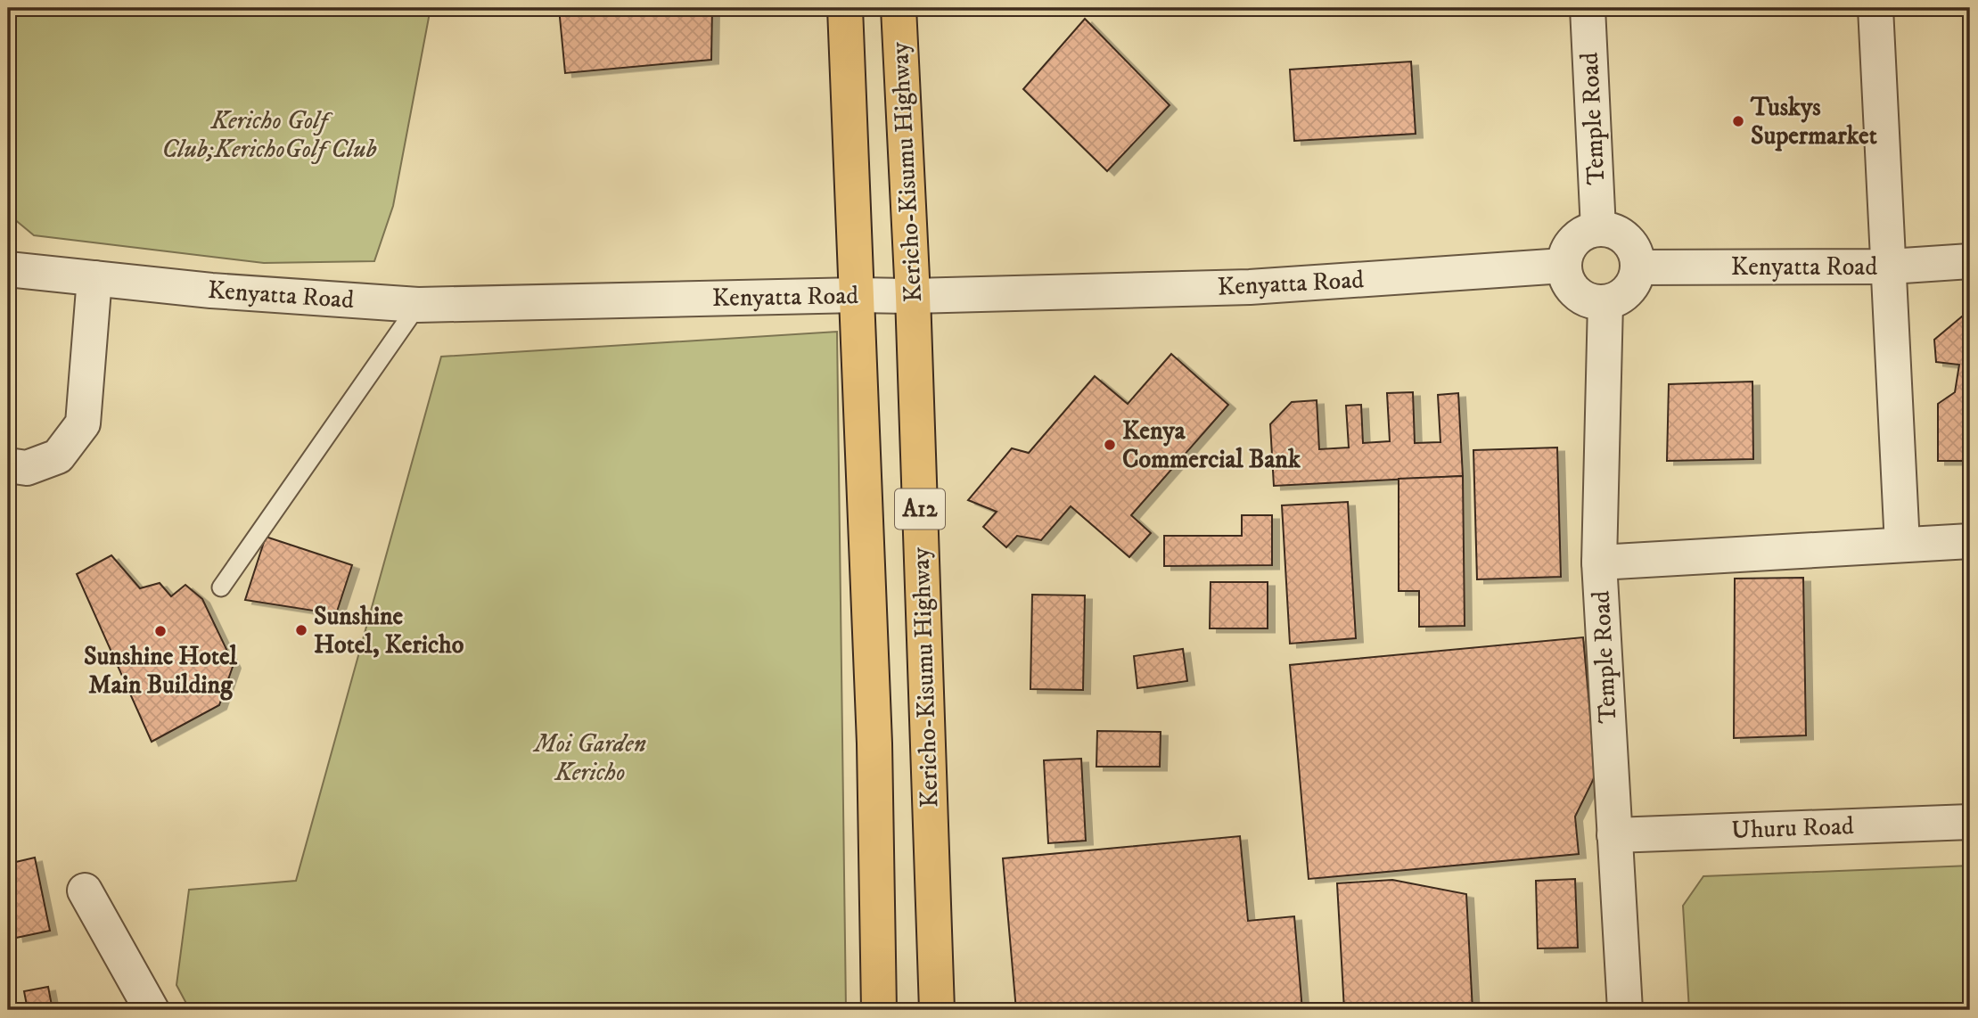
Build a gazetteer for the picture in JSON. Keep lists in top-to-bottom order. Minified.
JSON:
{"streets":{"highway":["Kericho-Kisumu Highway","A12"],"street":["Temple Road","Kenyatta Road","Uhuru Road"]},"crossings":[["Temple Road","Kenyatta Road"],["Temple Road","Uhuru Road"],["Kericho-Kisumu Highway","Kenyatta Road"],["Kenyatta Road","A12"]],"parks":["Kericho Golf Club;KerichoGolf Club","Moi Garden Kericho"],"places":["Tuskys Supermarket","Kenya Commercial Bank","Sunshine Hotel, Kericho","Sunshine Hotel Main Building"]}
